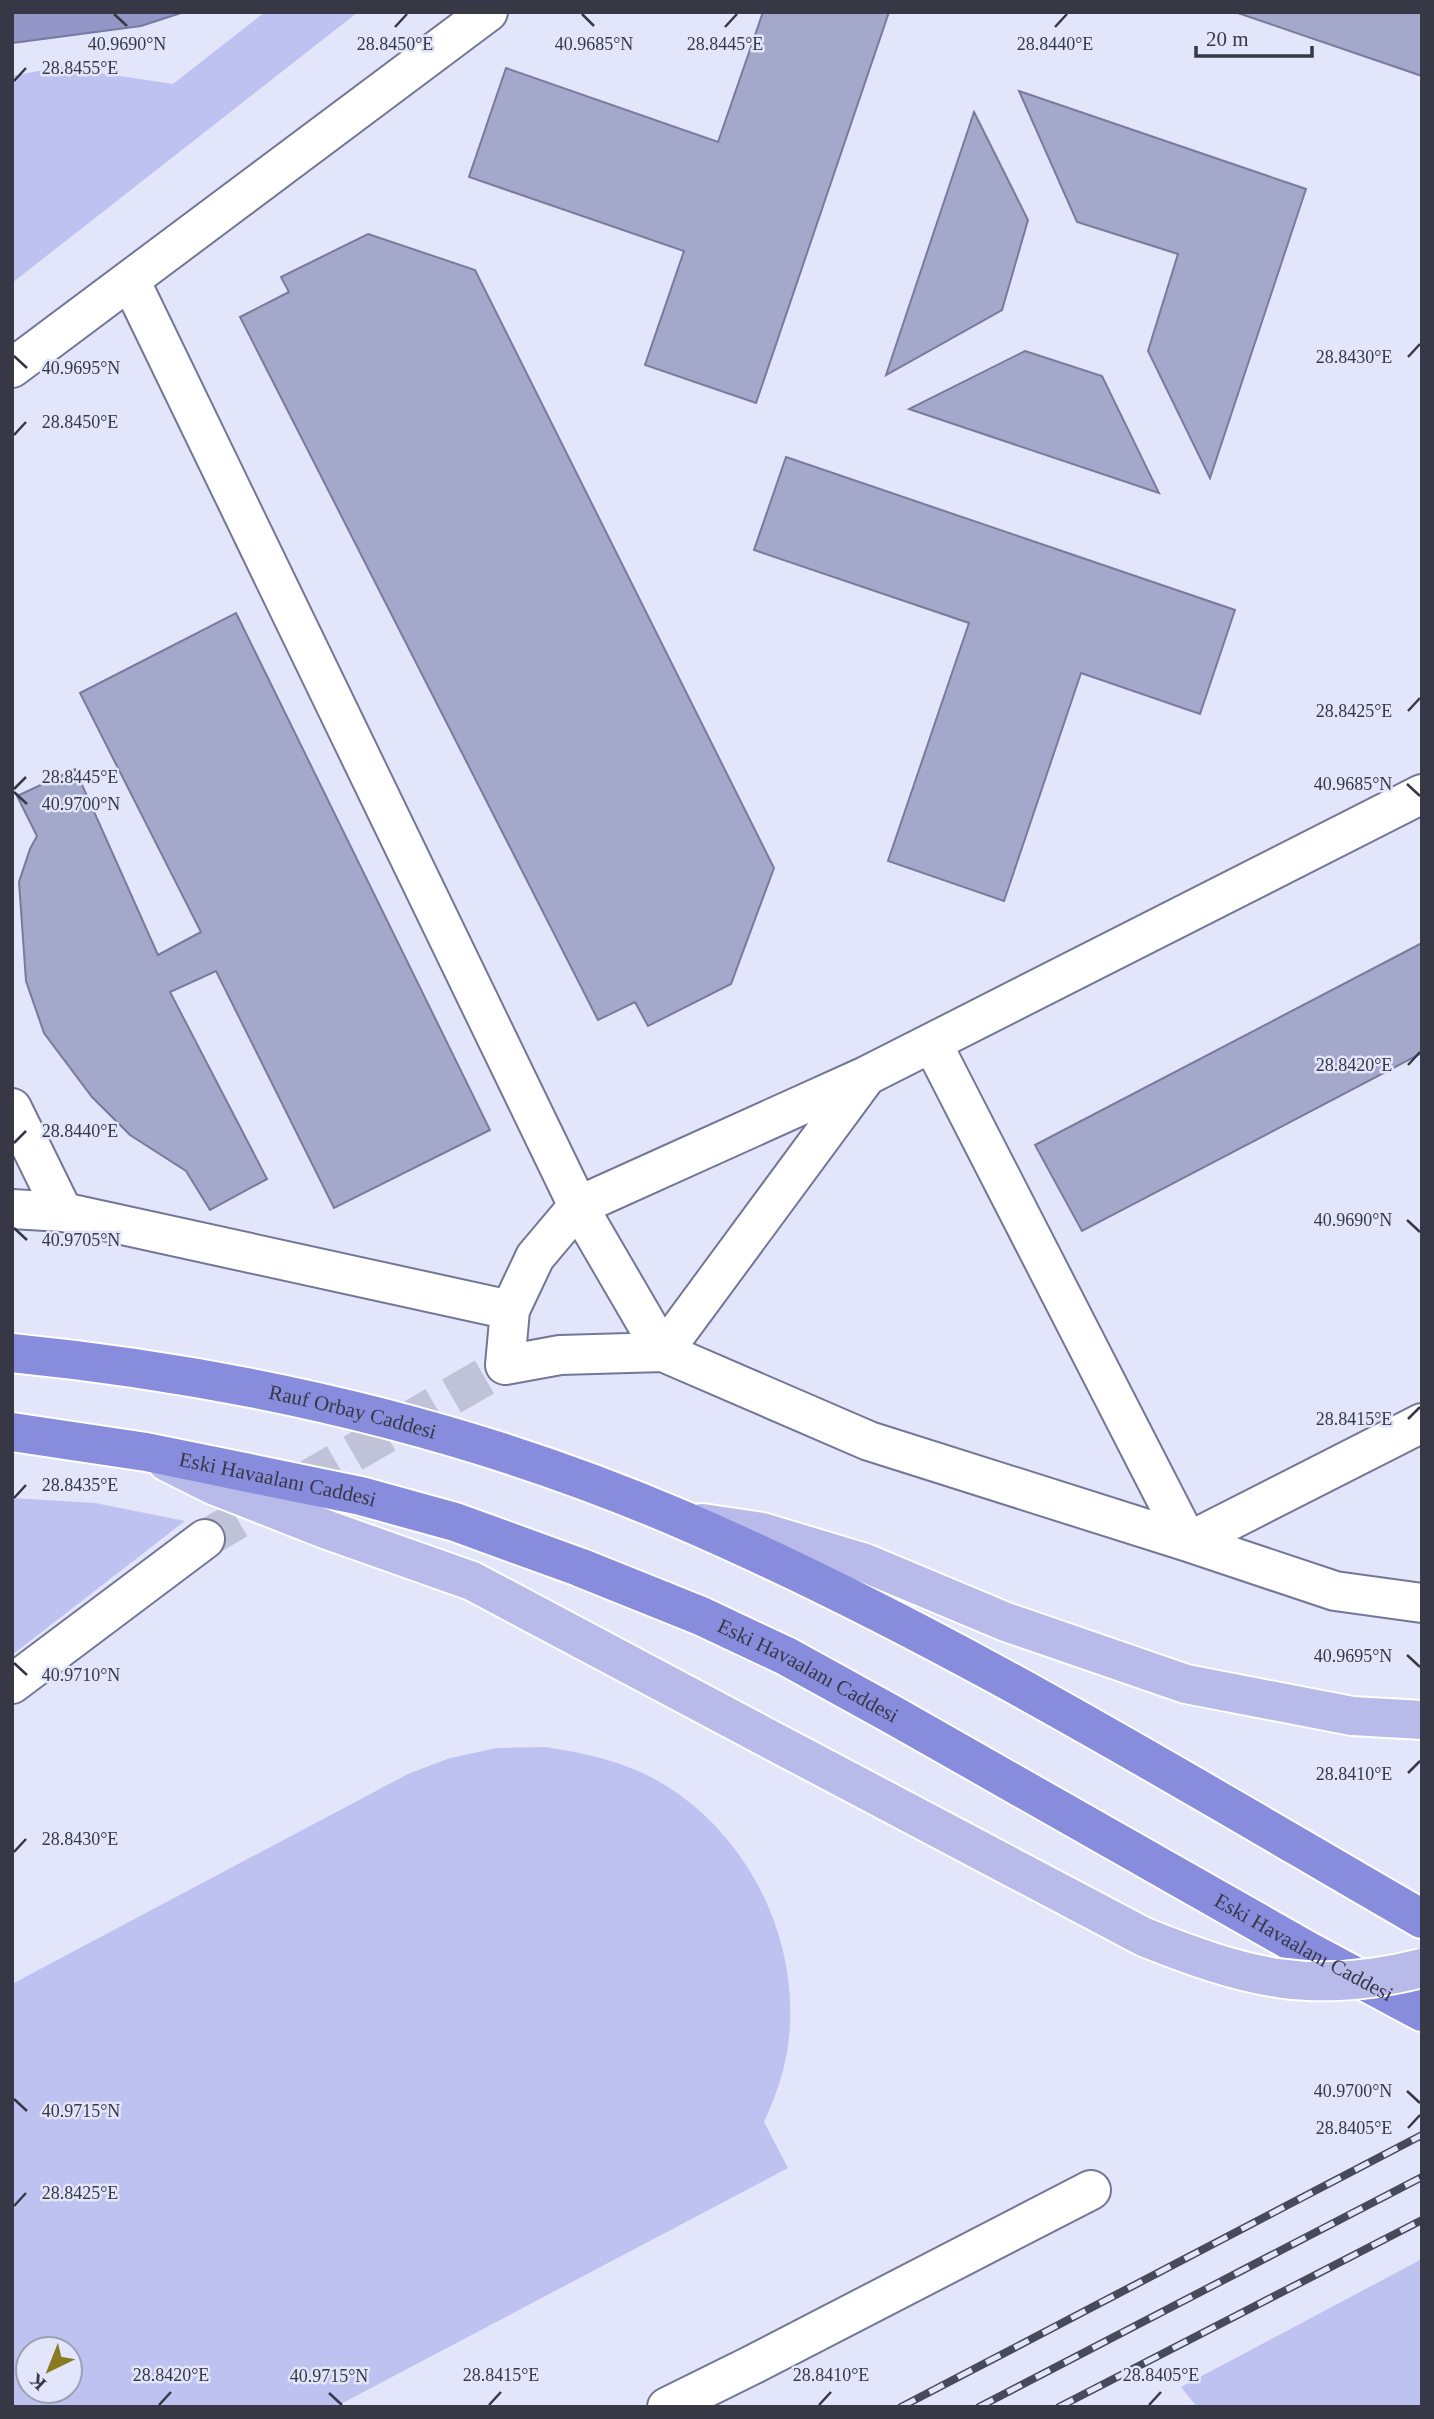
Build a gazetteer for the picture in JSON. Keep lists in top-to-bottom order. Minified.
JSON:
{"streets":{"highway":["Rauf Orbay Caddesi","Eski Havaalanı Caddesi"]},"scale_bar":"20 m","north":"bottom left","coordinates":["40.9690°N","40.9685°N","28.8445°E","28.8450°E","28.8440°E","28.8455°E","28.8430°E","40.9695°N","28.8425°E","40.9700°N","28.8420°E","40.9705°N","28.8415°E","28.8435°E","40.9710°N","28.8410°E","40.9715°N","28.8405°E"]}
